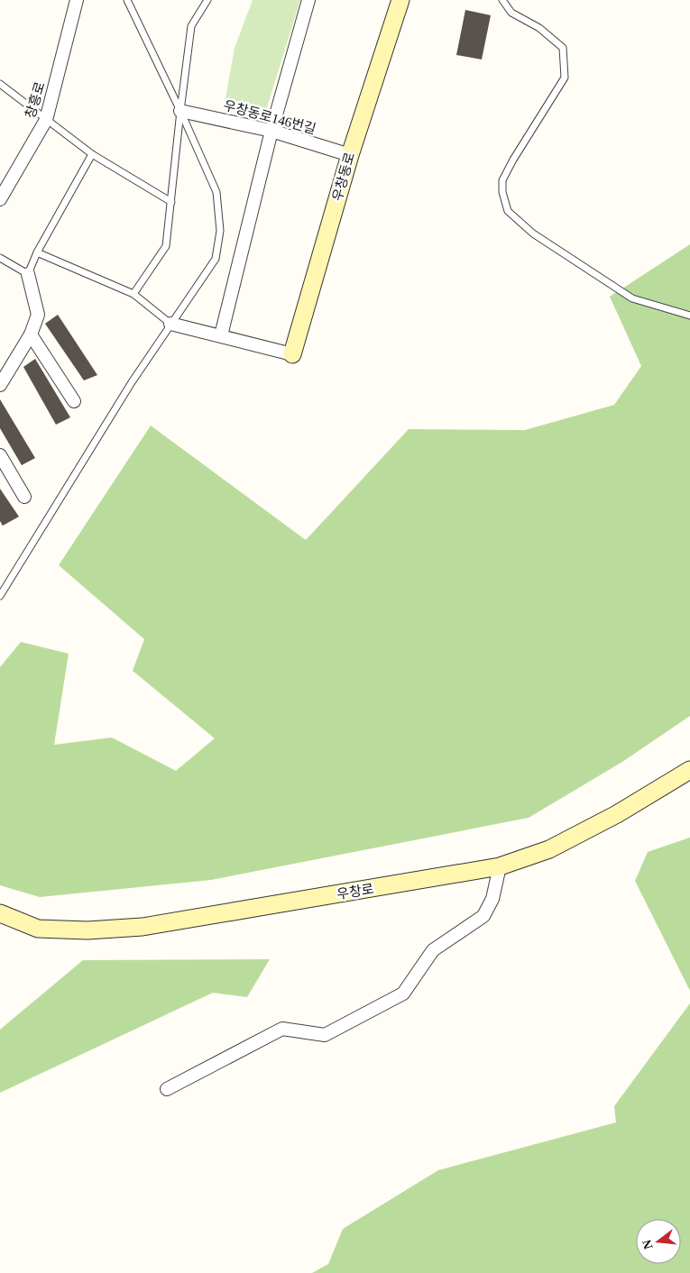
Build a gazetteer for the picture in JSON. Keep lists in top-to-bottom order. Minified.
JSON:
{"streets":{"main road":["우창동로","우창로"],"street":["창흥로","우창동로146번길"]},"crossings":[["우창동로146번길","우창동로"]],"north":"left"}
